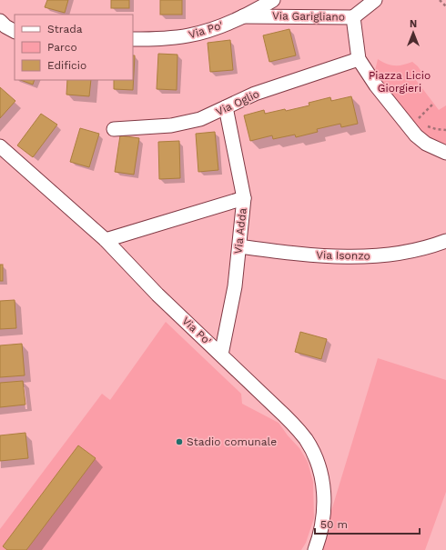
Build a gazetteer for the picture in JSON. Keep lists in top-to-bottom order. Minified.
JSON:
{"streets":{"street":["Via Garigliano","Via Po'","Via Oglio","Via Adda","Via Isonzo"]},"crossings":[["Via Garigliano","Via Po'"],["Via Garigliano","Via Oglio"],["Via Po'","Via Adda"],["Via Oglio","Via Adda"],["Via Adda","Via Isonzo"]],"parks":["Piazza Licio Giorgieri"],"places":["Stadio comunale"],"legend":["Strada","Parco","Edificio"],"scale_bar":"50 m","north":"top"}
